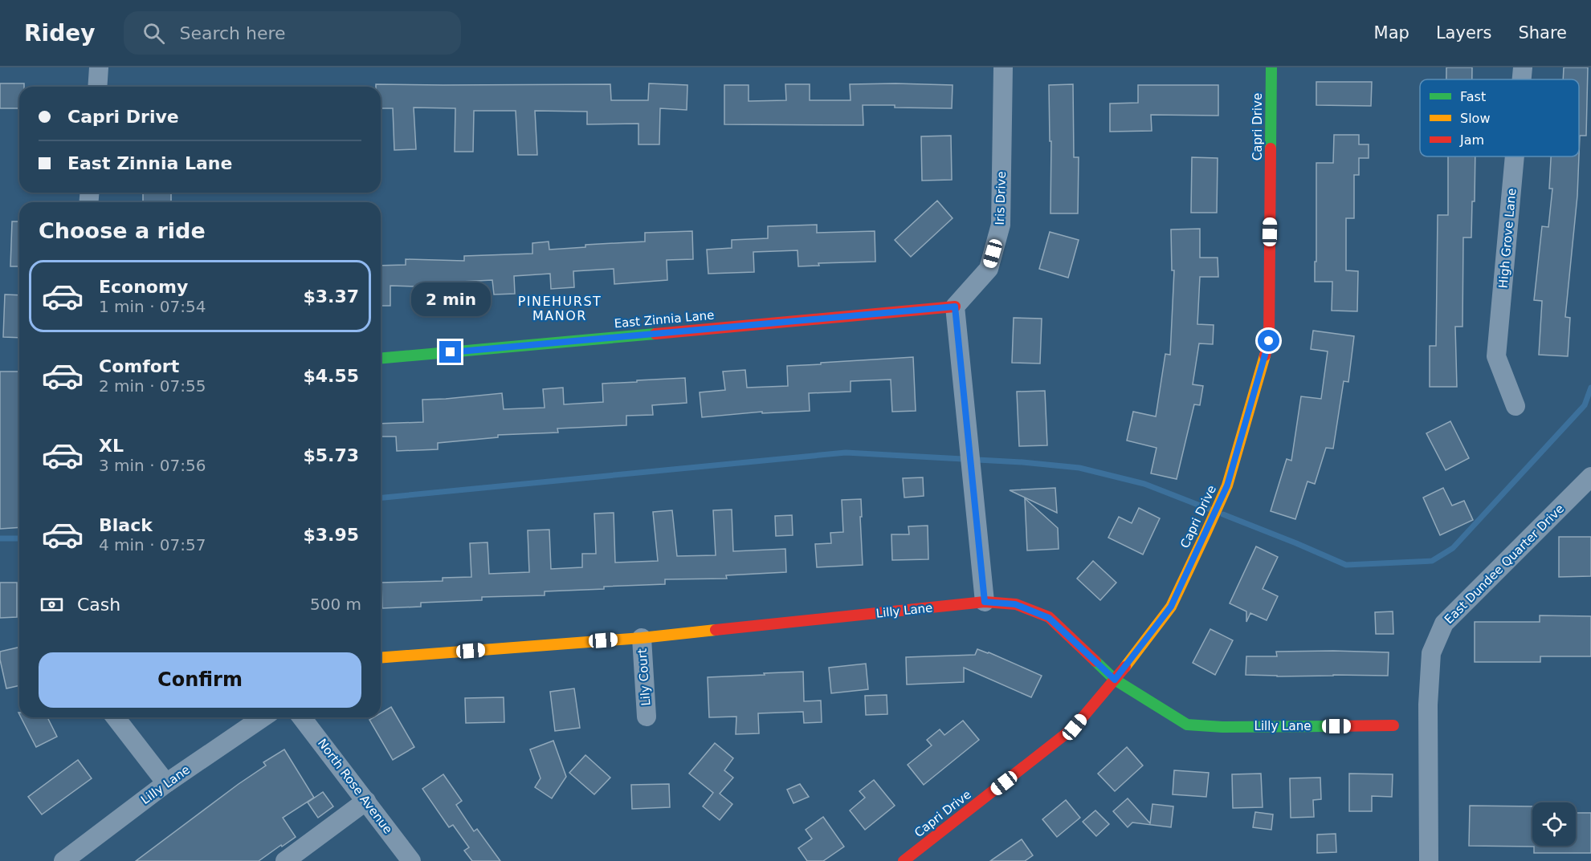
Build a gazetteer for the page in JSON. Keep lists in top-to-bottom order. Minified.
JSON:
{"streets":{"street":["Capri Drive","Iris Drive","High Grove Lane","East Zinnia Lane","East Dundee Quarter Drive","Lilly Lane","Lily Court","North Rose Avenue"]},"crossings":[["Capri Drive","Lilly Lane"],["Iris Drive","East Zinnia Lane"],["Lilly Lane","Lily Court"]],"districts":["PINEHURST MANOR"],"legend":["Fast","Slow","Jam"],"page":{"header":"Ridey","search":"Search here","nav":["Map","Layers","Share"],"banner":["Capri Drive","East Zinnia Lane"],"heading":"Choose a ride","list":[{"name":"Economy","note":"1 min · 07:54","value":"$3.37"},{"name":"Comfort","note":"2 min · 07:55","value":"$4.55"},{"name":"XL","note":"3 min · 07:56","value":"$5.73"},{"name":"Black","note":"4 min · 07:57","value":"$3.95"}],"bubble":"2 min","pay":["Cash","500 m"],"buttons":"Confirm"}}
